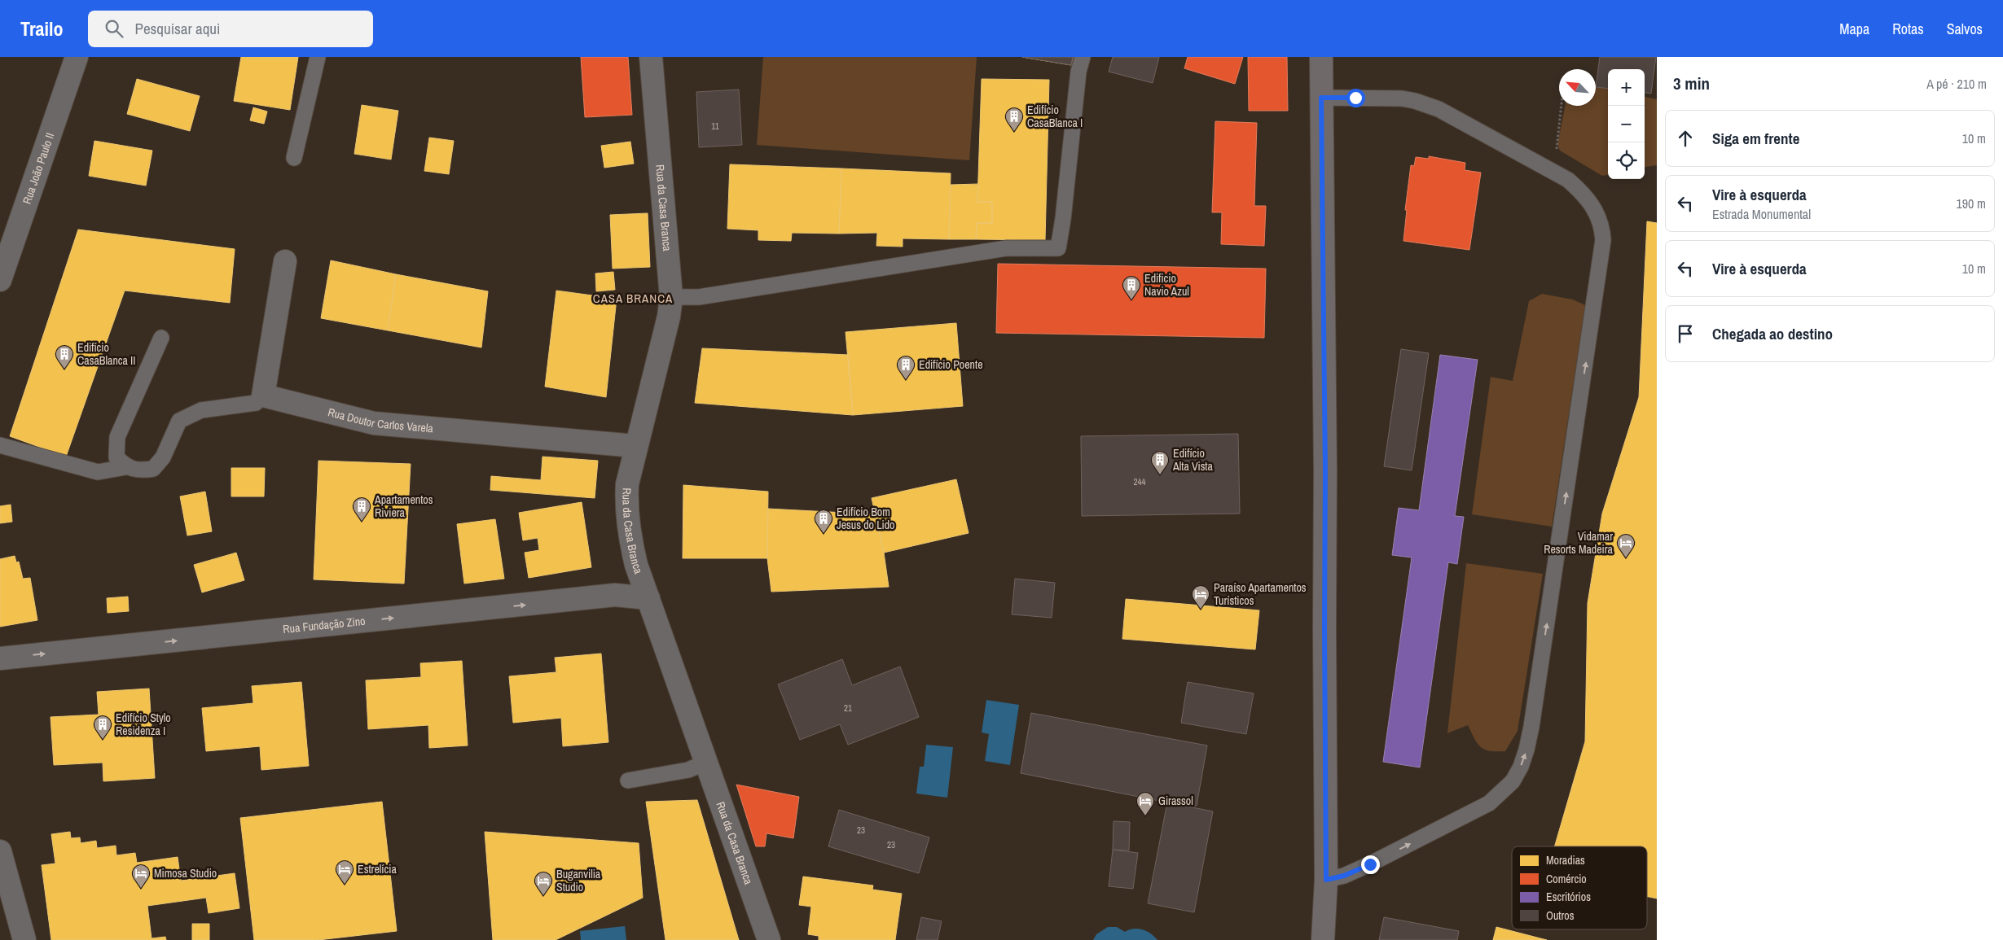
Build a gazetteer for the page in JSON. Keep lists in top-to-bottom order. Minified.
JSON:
{"streets":{"street":["Rua João Paulo II","Rua da Casa Branca","Rua Doutor Carlos Varela","Rua Fundação Zino"]},"crossings":[["Rua da Casa Branca","Rua Doutor Carlos Varela"],["Rua da Casa Branca","Rua Fundação Zino"]],"one_way":["Rua Fundação Zino"],"districts":["CASA BRANCA"],"places":{"building":["Edifício CasaBlanca I","Edificio Navio Azul","Edifício CasaBlanca II","Edifício Poente","Edifício Alta Vista","Apartamentos Riviera","Edifício Bom Jesus do Lido","Edifício Stylo Residenza I"],"hotel":["Vidamar Resorts Madeira","Paraíso Apartamentos Turísticos","Girassol","Estrelícia","Mimosa Studio","Buganvilia Studio"]},"house_numbers":["11","244","21","23","23"],"legend":["Moradias","Comércio","Escritórios","Outros"],"north":"top left","page":{"header":"Trailo","search":"Pesquisar aqui","nav":["Mapa","Rotas","Salvos"],"heading":["3 min","A pé · 210 m"],"map_buttons":["+","−"],"list":[["Siga em frente","10 m"],["Vire à esquerda","Estrada Monumental","190 m"],["Vire à esquerda","10 m"],"Chegada ao destino"]}}
